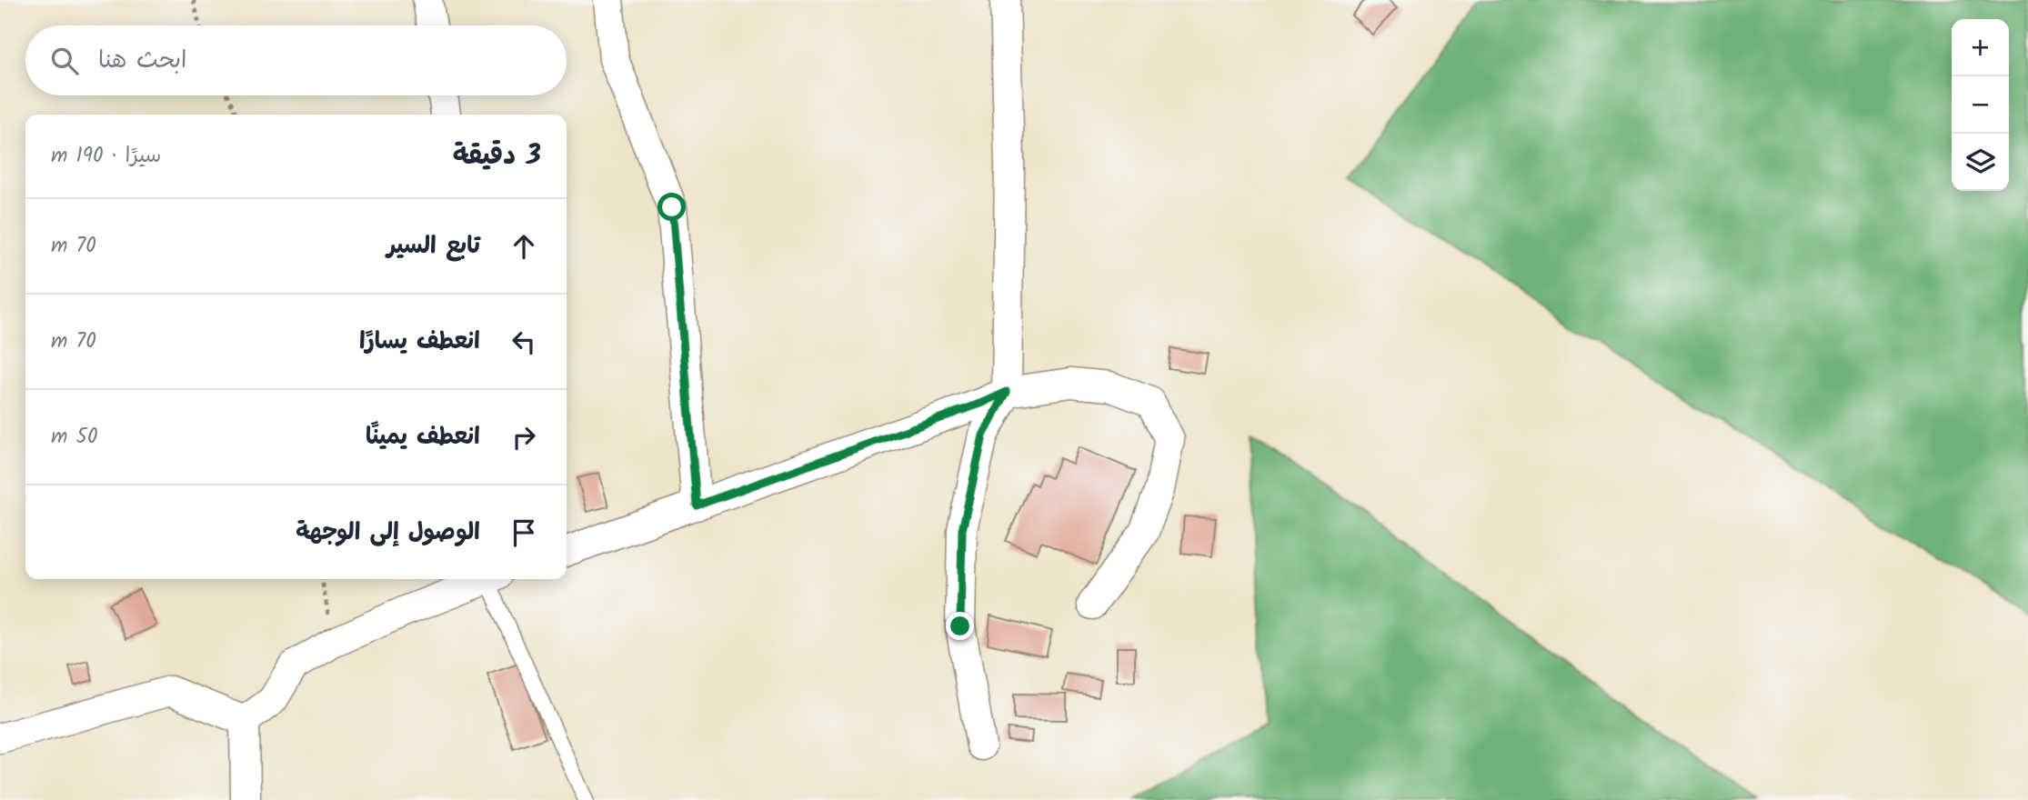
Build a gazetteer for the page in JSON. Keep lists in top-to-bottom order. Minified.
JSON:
{"page":{"map_buttons":["+","−"],"search":"ابحث هنا","heading":["3 دقيقة","سيرًا · 190 m"],"list":[["تابع السير","70 m"],["انعطف يسارًا","70 m"],["انعطف يمينًا","50 m"],"الوصول إلى الوجهة"]}}
